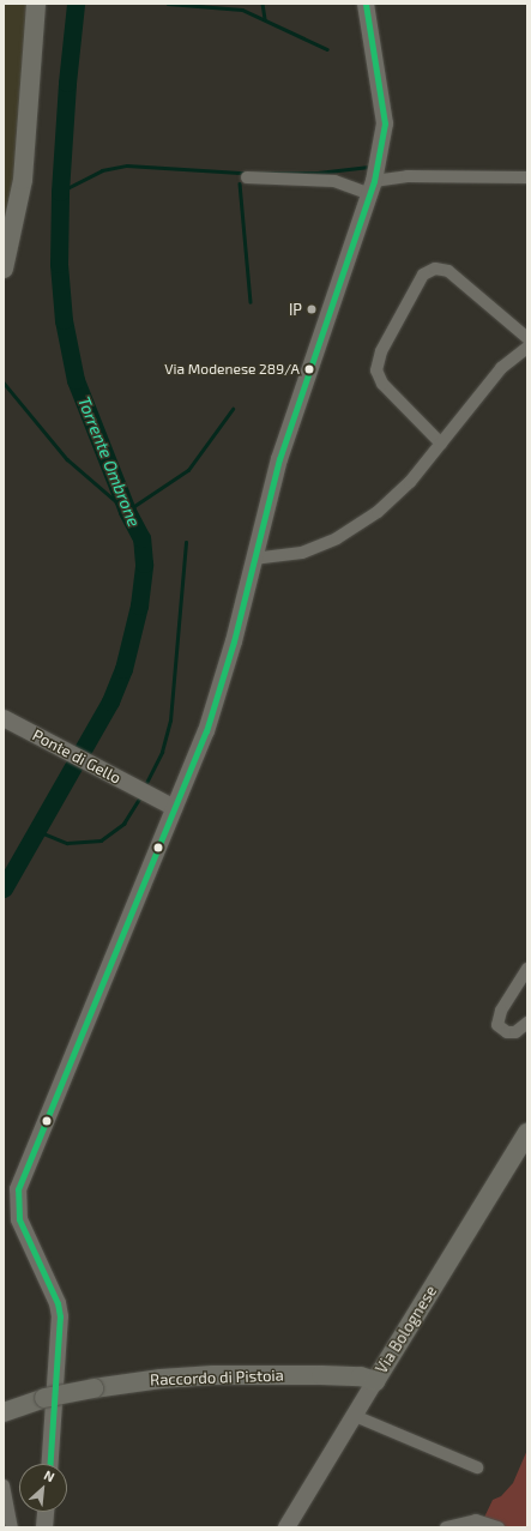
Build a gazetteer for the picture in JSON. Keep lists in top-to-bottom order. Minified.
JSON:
{"streets":{"main road":["Via Bolognese","Raccordo di Pistoia"],"street":["Ponte di Gello"]},"crossings":[["Via Bolognese","Raccordo di Pistoia"]],"water":["Torrente Ombrone"],"places":["IP","Via Modenese 289/A"],"north":"top right"}
